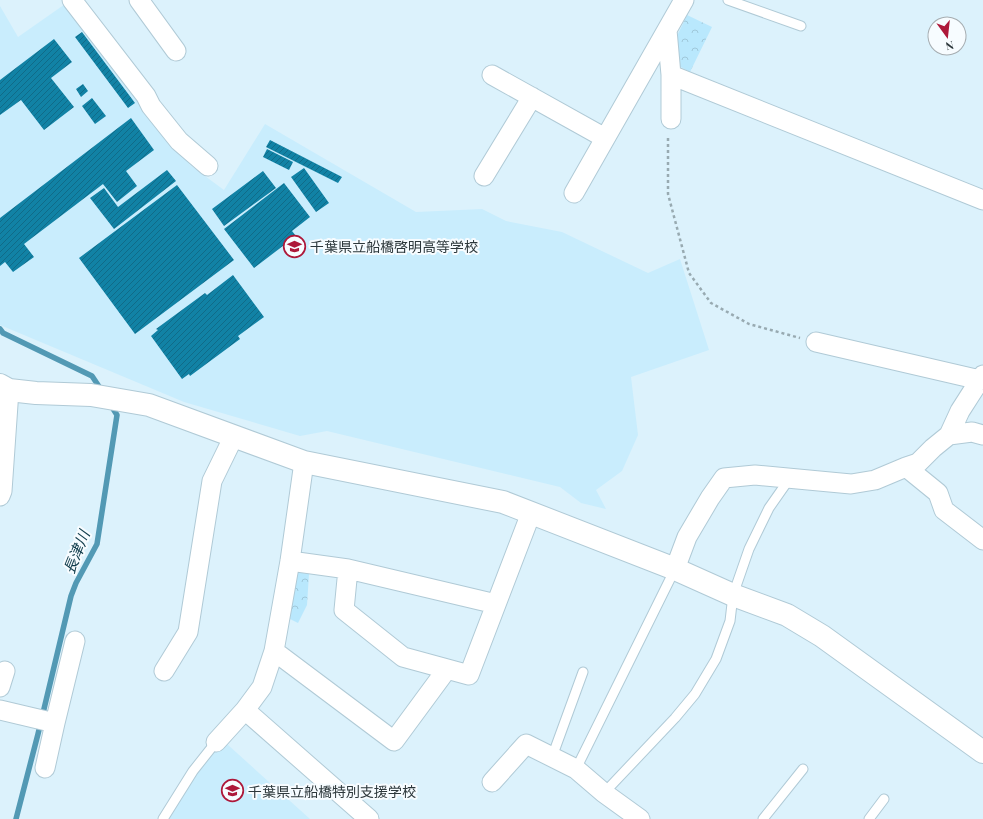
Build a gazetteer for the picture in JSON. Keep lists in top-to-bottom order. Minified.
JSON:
{"water":["長津川"],"places":{"school or university":["千葉県立船橋啓明高等学校","千葉県立船橋特別支援学校"]},"north":"bottom"}
